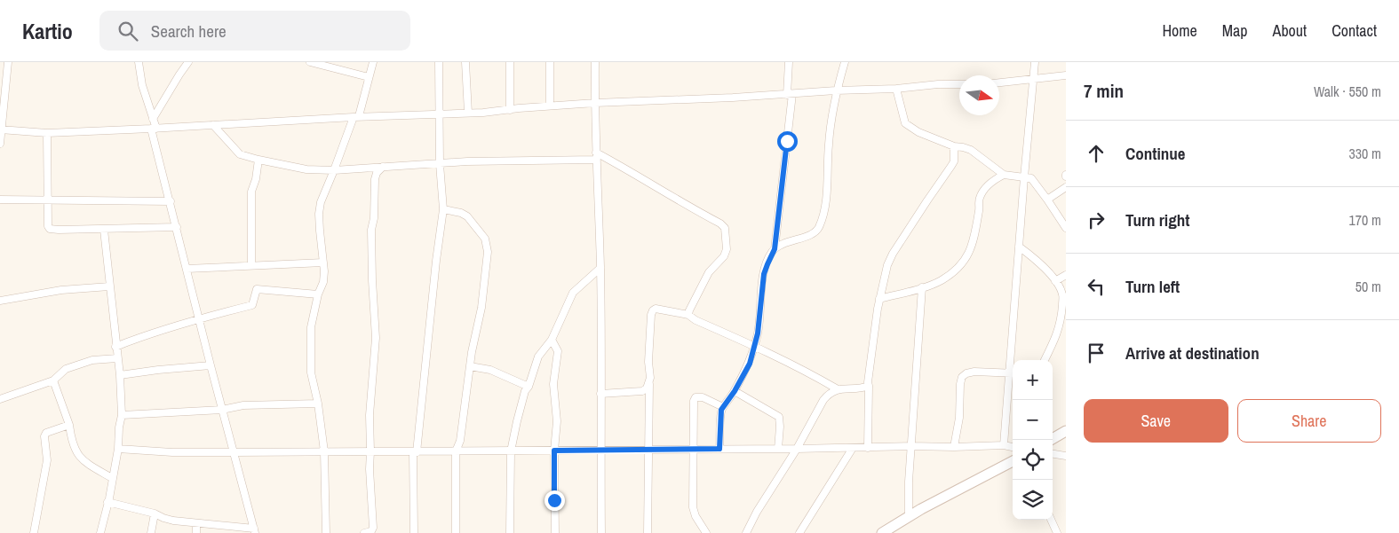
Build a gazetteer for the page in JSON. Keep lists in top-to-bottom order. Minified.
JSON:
{"north":"right","page":{"header":"Kartio","search":"Search here","nav":["Home","Map","About","Contact"],"heading":["7 min","Walk · 550 m"],"list":[["Continue","330 m"],["Turn right","170 m"],["Turn left","50 m"],"Arrive at destination"],"map_buttons":["+","−"],"buttons":["Save","Share"]}}
